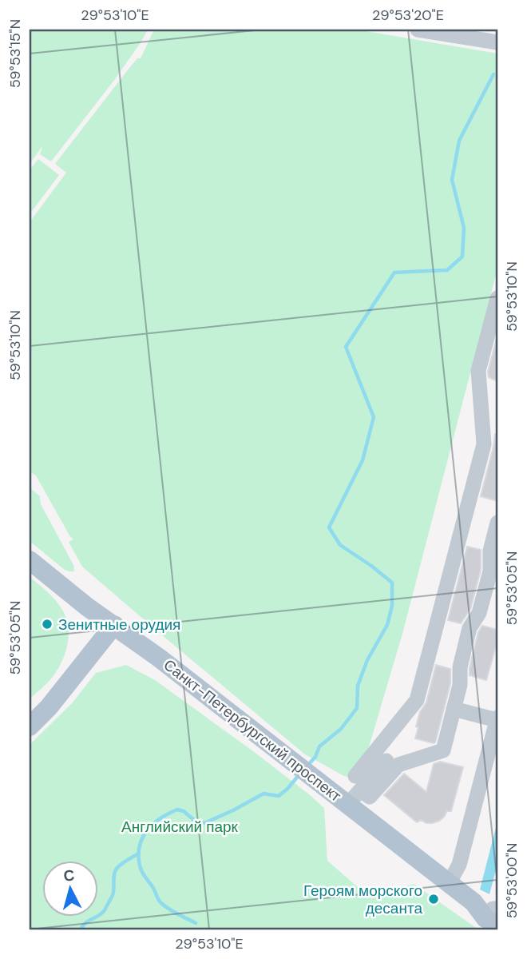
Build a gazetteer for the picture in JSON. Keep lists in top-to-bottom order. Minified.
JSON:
{"streets":{"main road":["Санкт-Петербургский проспект"]},"parks":["Английский парк"],"places":["Зенитные орудия","Героям морского десанта"],"north":"top","coordinates":["29°53'10\"E","29°53'20\"E","59°53'15\"N","59°53'10\"N","59°53'05\"N","59°53'00\"N"]}
